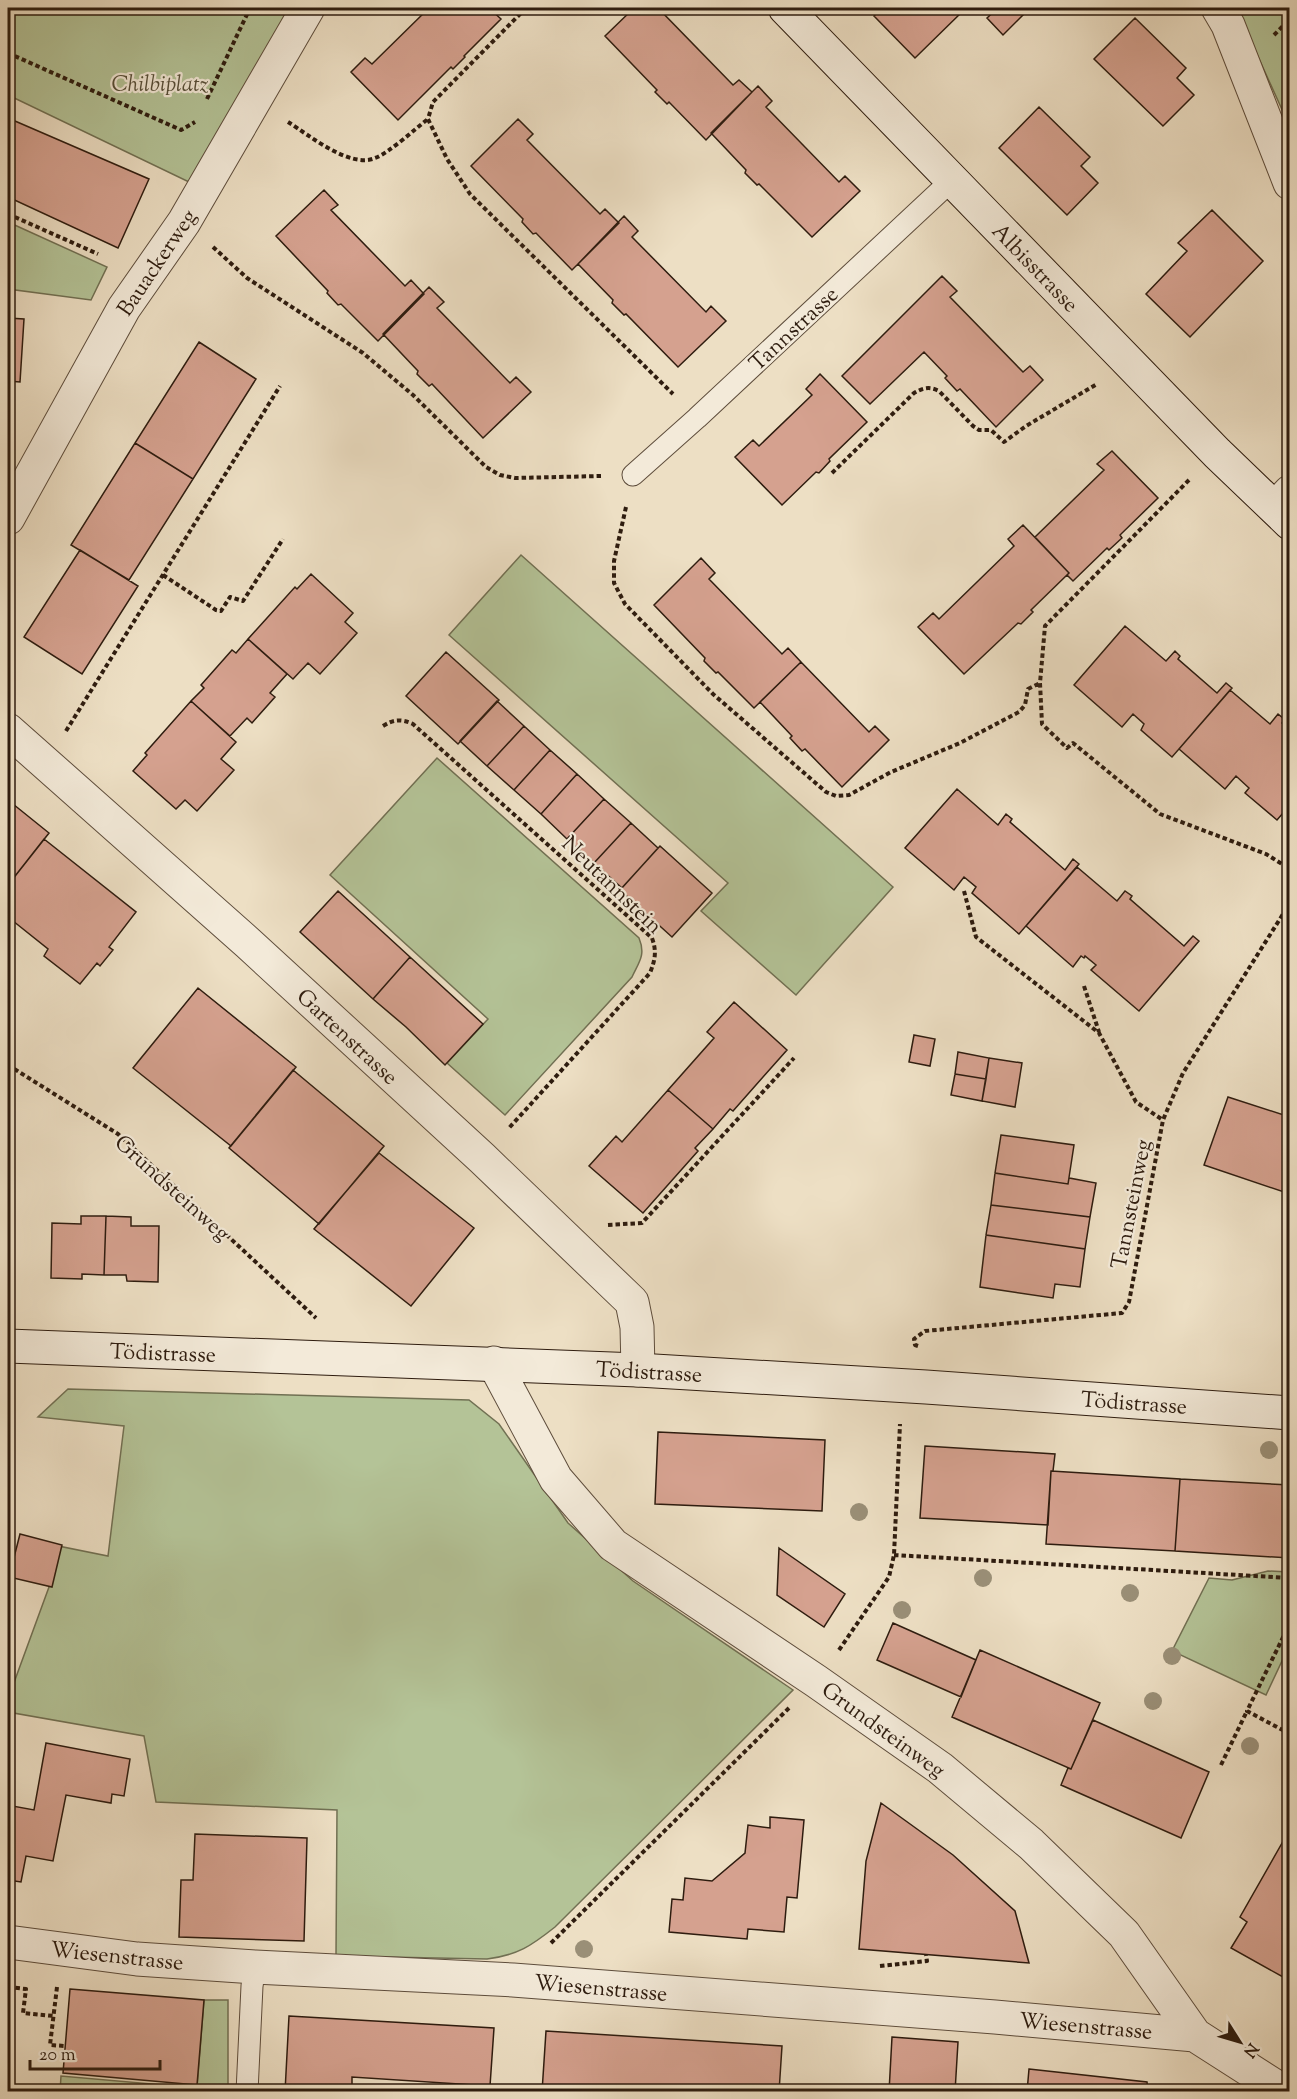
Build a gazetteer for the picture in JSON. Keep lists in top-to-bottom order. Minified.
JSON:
{"streets":{"street":["Bauackerweg","Albisstrasse","Gartenstrasse","Grundsteinweg","Tödistrasse","Wiesenstrasse"],"lane":["Tannstrasse"],"path":["Neutannstein","Tannsteinweg"]},"crossings":[["Albisstrasse","Tannstrasse"],["Gartenstrasse","Tödistrasse"],["Grundsteinweg","Tödistrasse"],["Grundsteinweg","Wiesenstrasse"]],"parks":["Chilbiplatz"],"scale_bar":"20 m","north":"bottom right"}
